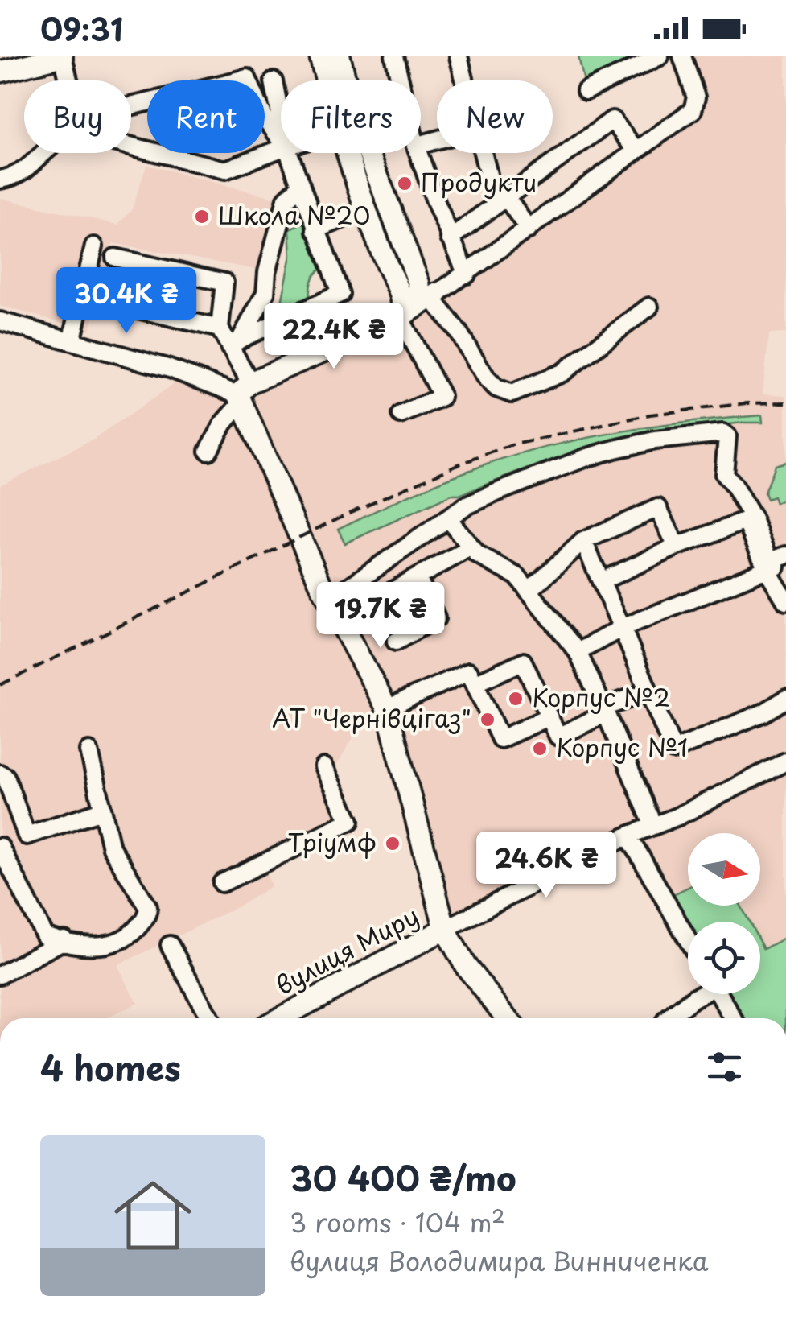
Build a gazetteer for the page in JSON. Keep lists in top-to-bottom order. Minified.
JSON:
{"streets":{"main road":["вулиця Миру"]},"places":["Продукти","Школа №20","Корпус №2","АТ \"Чернівцігаз\"","Корпус №1","Тріумф"],"north":"right","page":{"status":"09:31","chip":["Buy","Rent","Filters","New"],"price":["30.4K ₴","22.4K ₴","19.7K ₴","24.6K ₴"],"heading":"4 homes","list":[{"name":"30 400 ₴/mo","note":"3 rooms · 104 m² · вулиця Володимира Винниченка"}]}}
